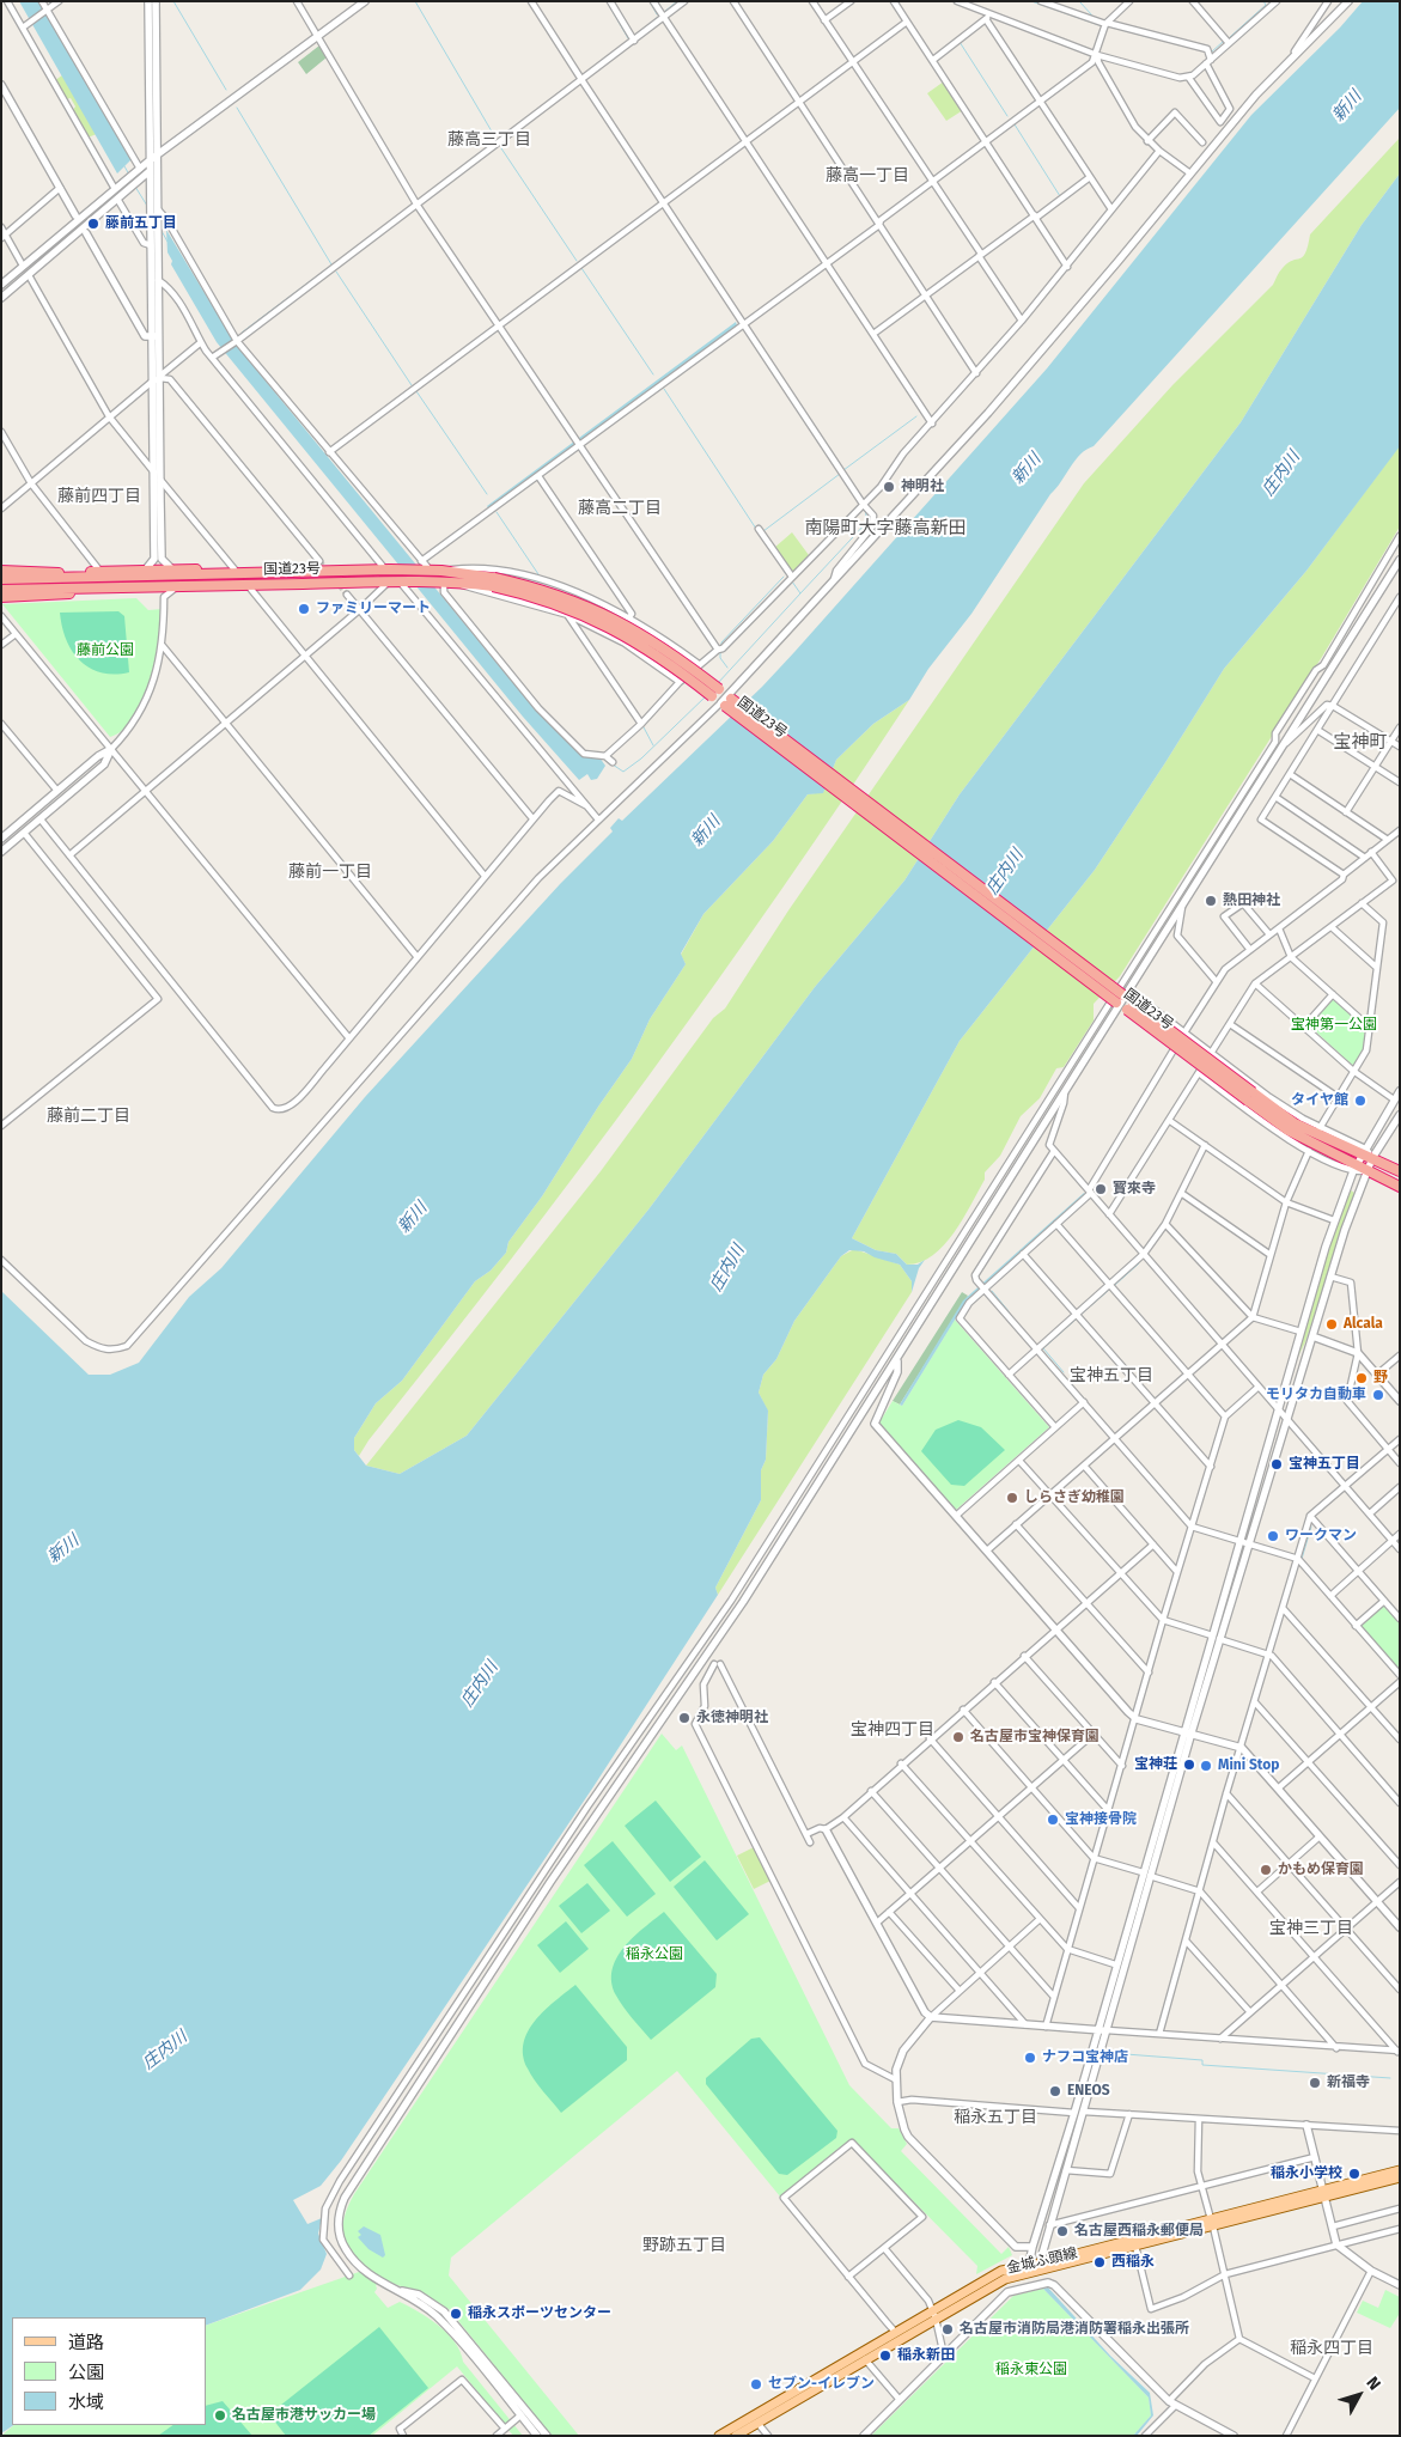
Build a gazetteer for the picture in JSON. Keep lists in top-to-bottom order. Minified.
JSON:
{"streets":{"highway":["国道23号"],"main road":["金城ふ頭線"]},"districts":["藤高三丁目","藤高一丁目","藤前四丁目","藤高二丁目","南陽町大字藤高新田","宝神町","藤前一丁目","藤前二丁目","宝神五丁目","宝神四丁目","宝神三丁目","稲永五丁目","野跡五丁目","稲永四丁目"],"water":["新川","庄内川"],"parks":["藤前公園","宝神第一公園","稲永公園","稲永東公園"],"places":["藤前五丁目","神明社","ファミリーマート","熱田神社","タイヤ館","寳來寺","Alcala","野","モリタカ自動車","宝神五丁目","しらさぎ幼稚園","ワークマン","永徳神明社","名古屋市宝神保育園","宝神荘","Mini Stop","宝神接骨院","かもめ保育園","ナフコ宝神店","新福寺","ENEOS","稲永小学校","名古屋西稲永郵便局","西稲永","稲永スポーツセンター","名古屋市消防局港消防署稲永出張所","稲永新田","セブン-イレブン","名古屋市港サッカー場"],"legend":["道路","公園","水域"],"north":"top right"}
